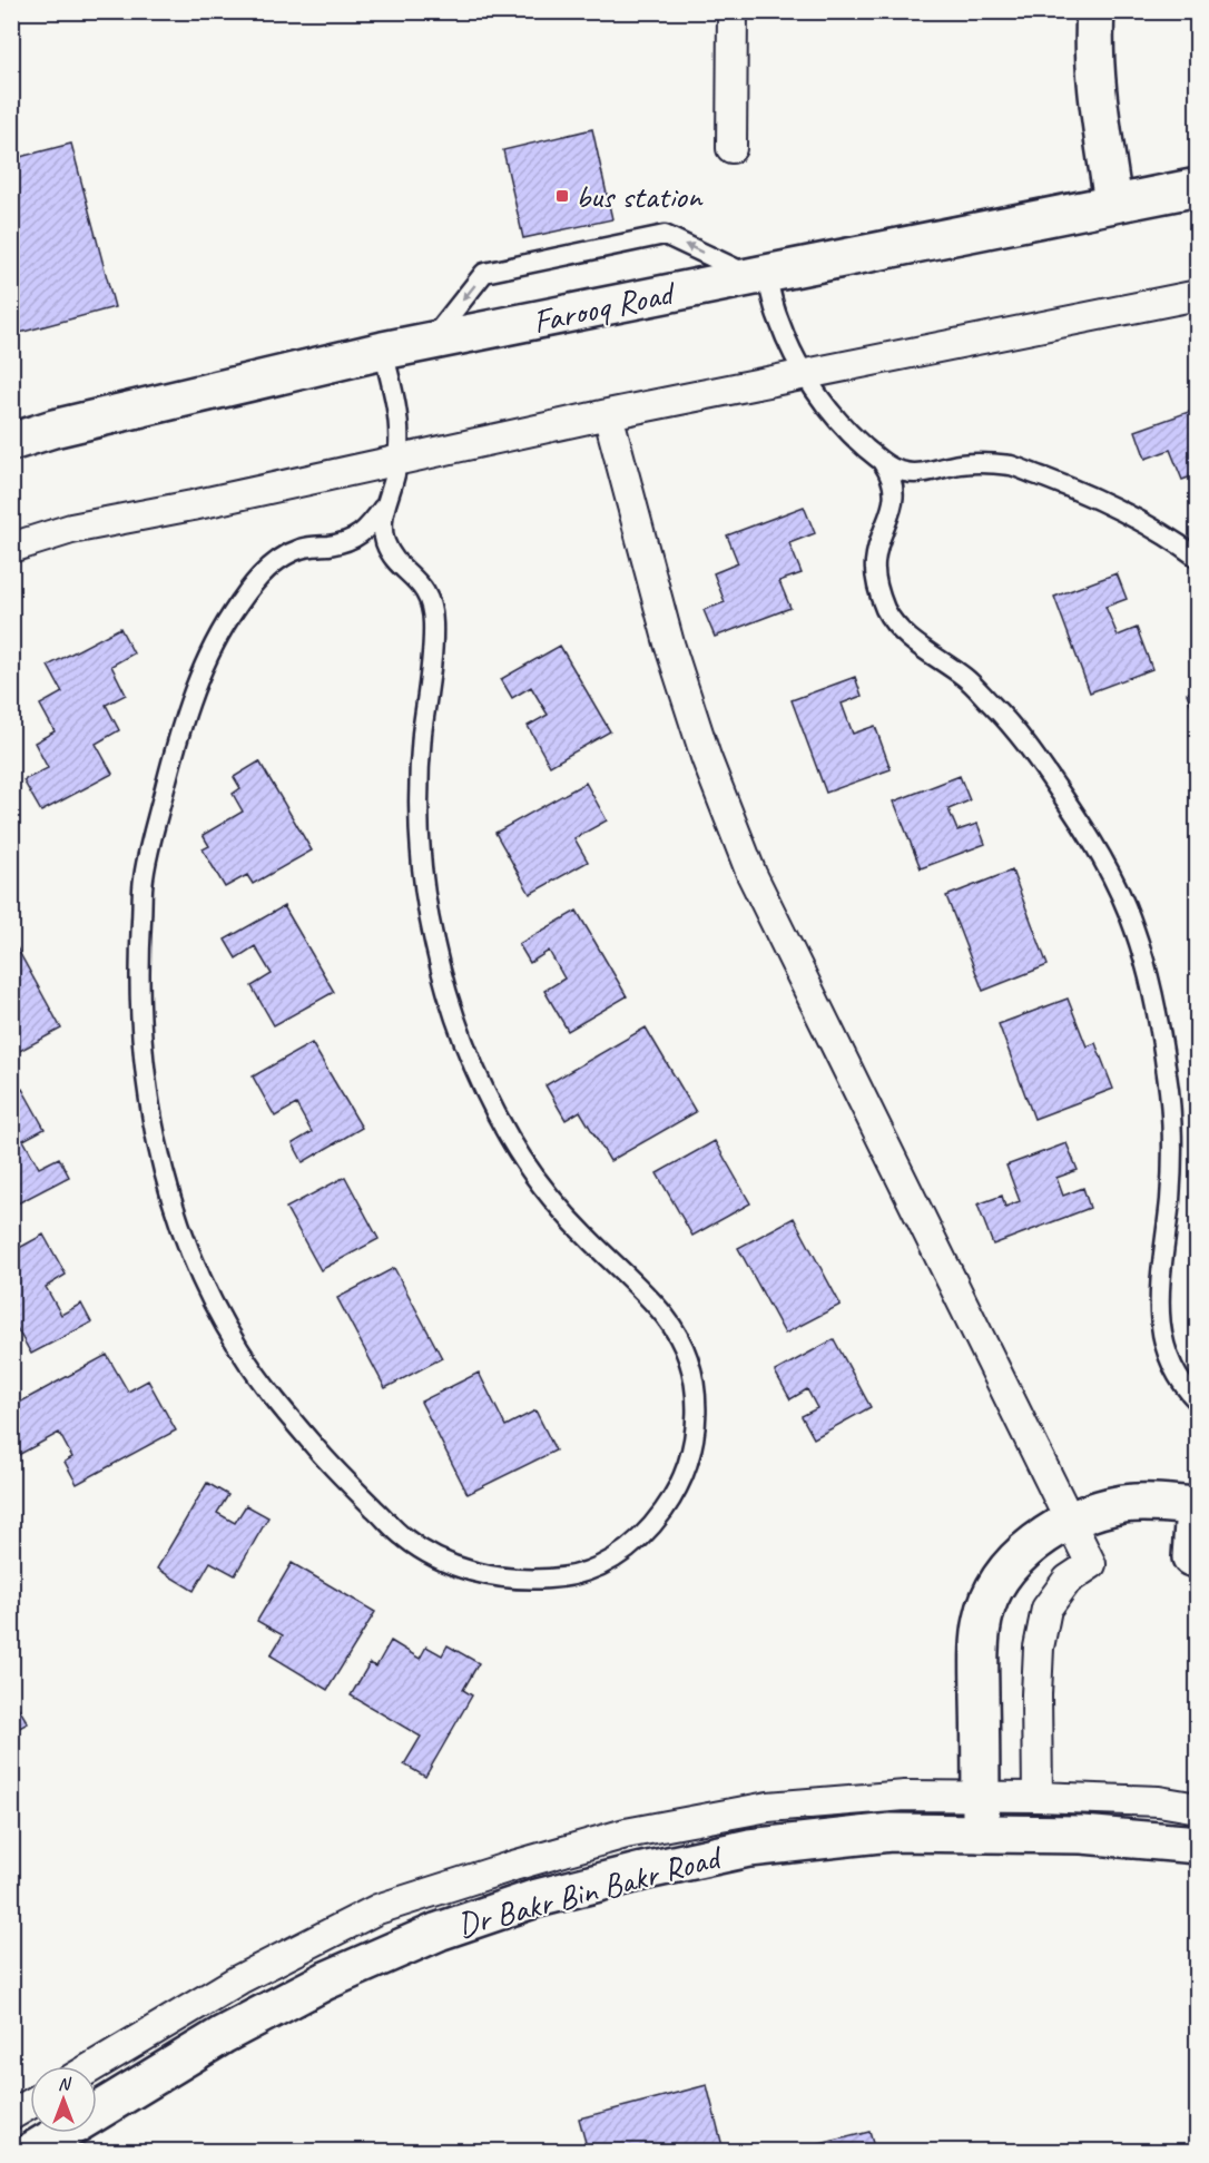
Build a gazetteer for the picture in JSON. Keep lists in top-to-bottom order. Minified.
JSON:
{"streets":{"street":["Farooq Road","Dr Bakr Bin Bakr Road"]},"places":{"transit":["bus station"]},"north":"top"}
